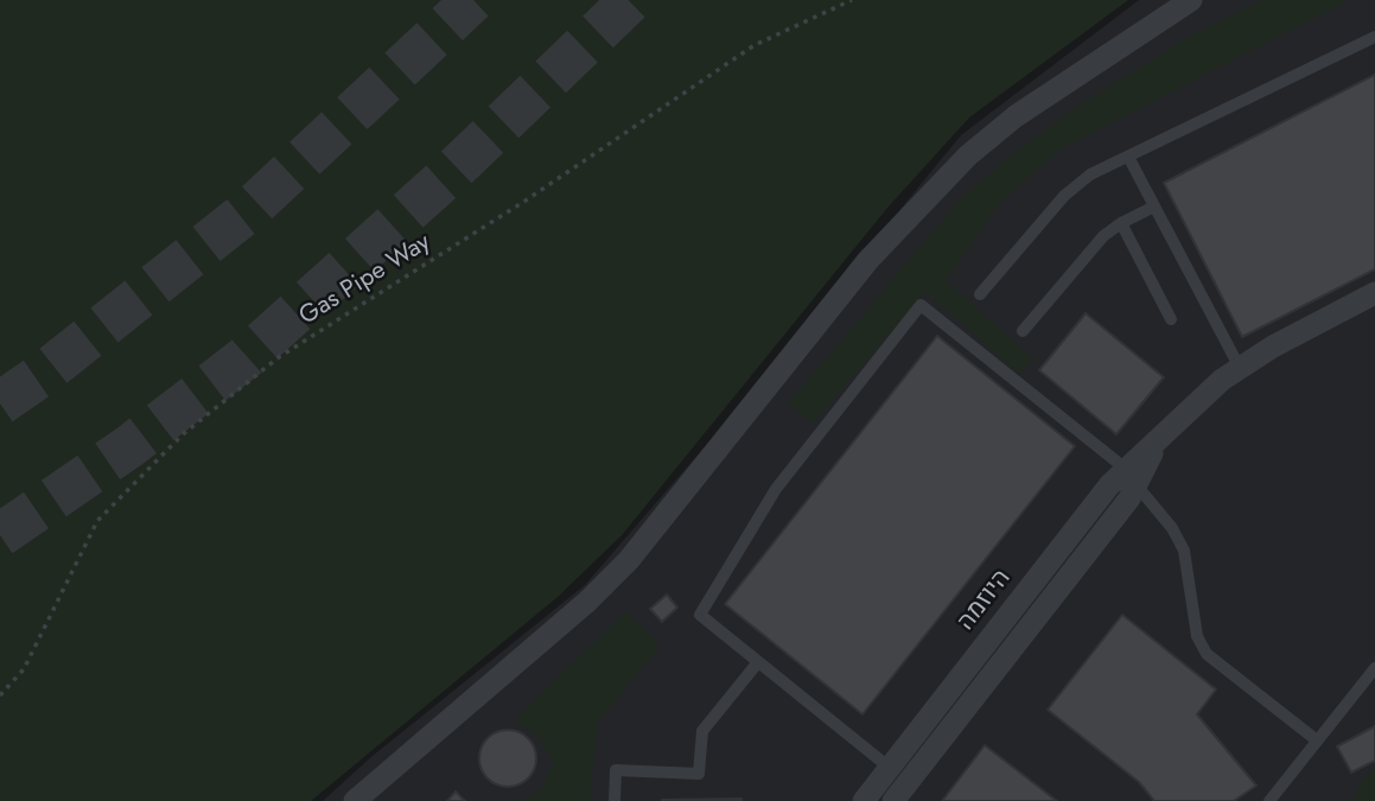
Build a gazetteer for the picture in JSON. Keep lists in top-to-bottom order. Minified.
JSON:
{"streets":{"street":["היוזמה"],"path":["Gas Pipe Way"]}}
